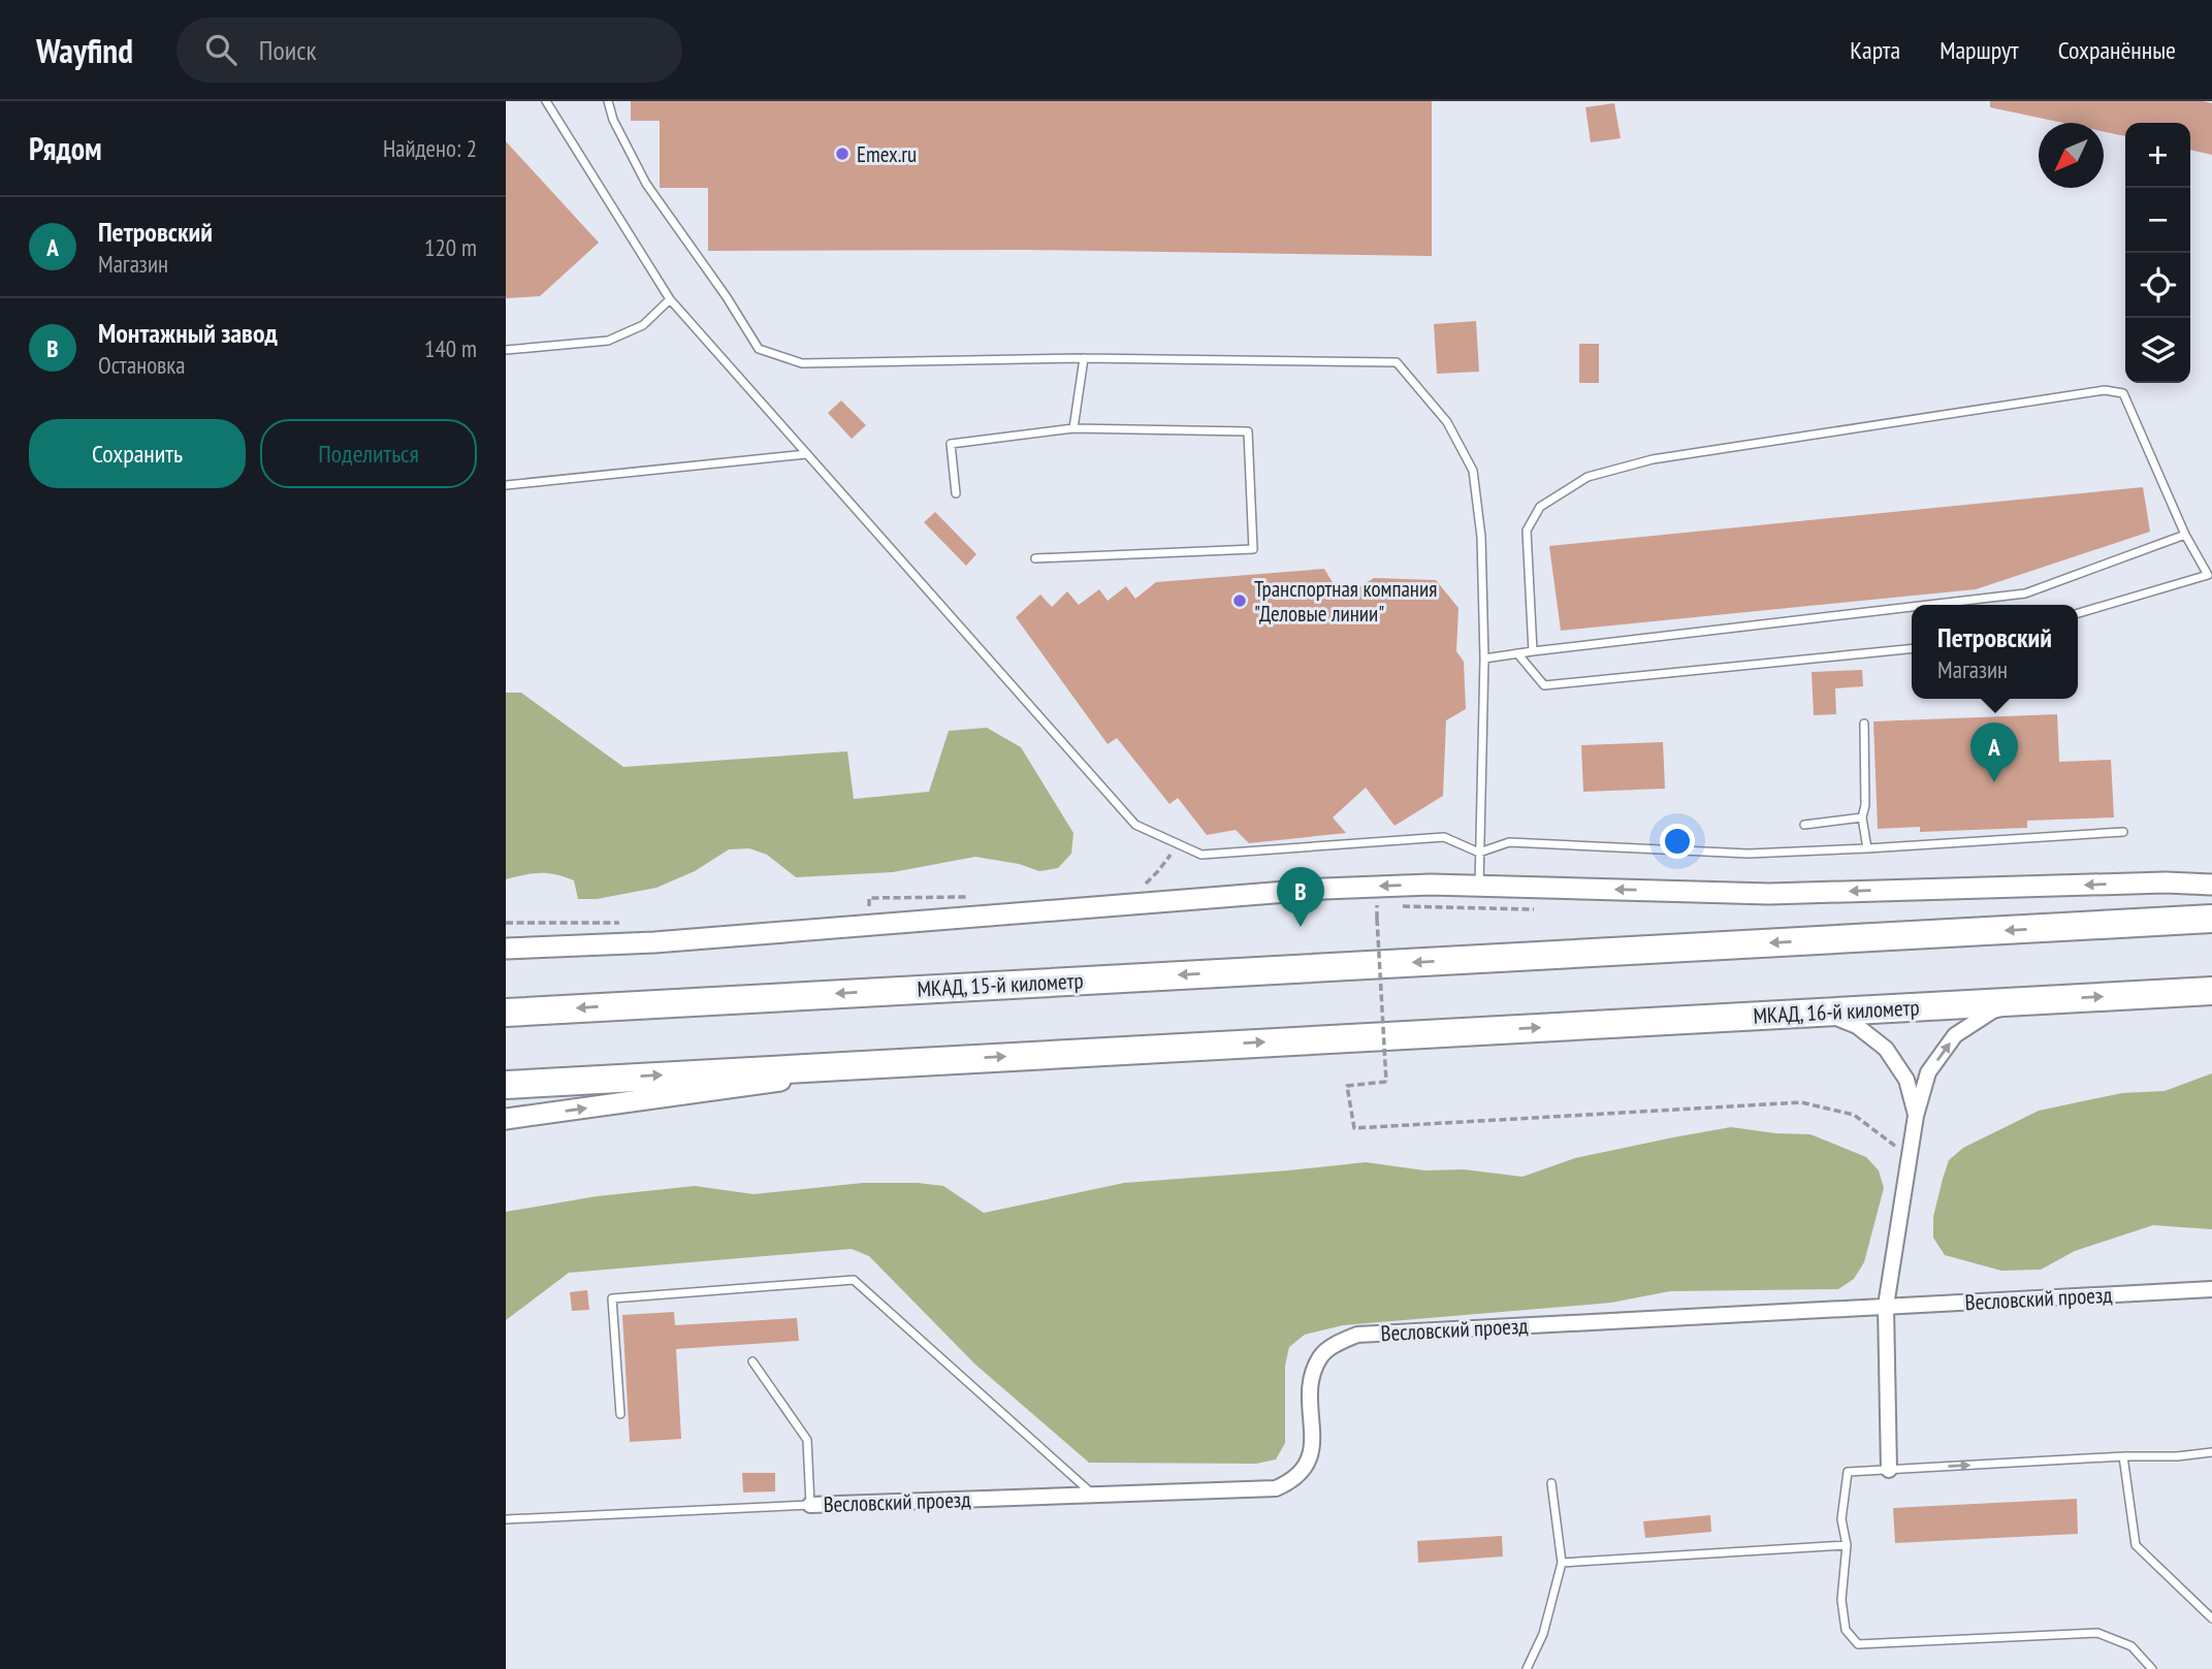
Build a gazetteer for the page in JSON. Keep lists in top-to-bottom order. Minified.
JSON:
{"streets":{"highway":["МКАД, 15-й километр","МКАД, 16-й километр"],"street":["Весловский проезд"]},"one_way":["МКАД, 15-й километр","МКАД, 16-й километр"],"places":["Emex.ru","Транспортная компания \"Деловые линии\""],"north":"bottom left","page":{"header":"Wayfind","search":"Поиск","nav":["Карта","Маршрут","Сохранённые"],"heading":["Рядом","Найдено: 2"],"map_buttons":["+","−"],"list":[{"mark":"A","name":"Петровский","note":"Магазин","value":"120 m"},{"mark":"B","name":"Монтажный завод","note":"Остановка","value":"140 m"}],"buttons":["Сохранить","Поделиться"],"popup":["Петровский","Магазин"],"pins":["A","B"]}}
